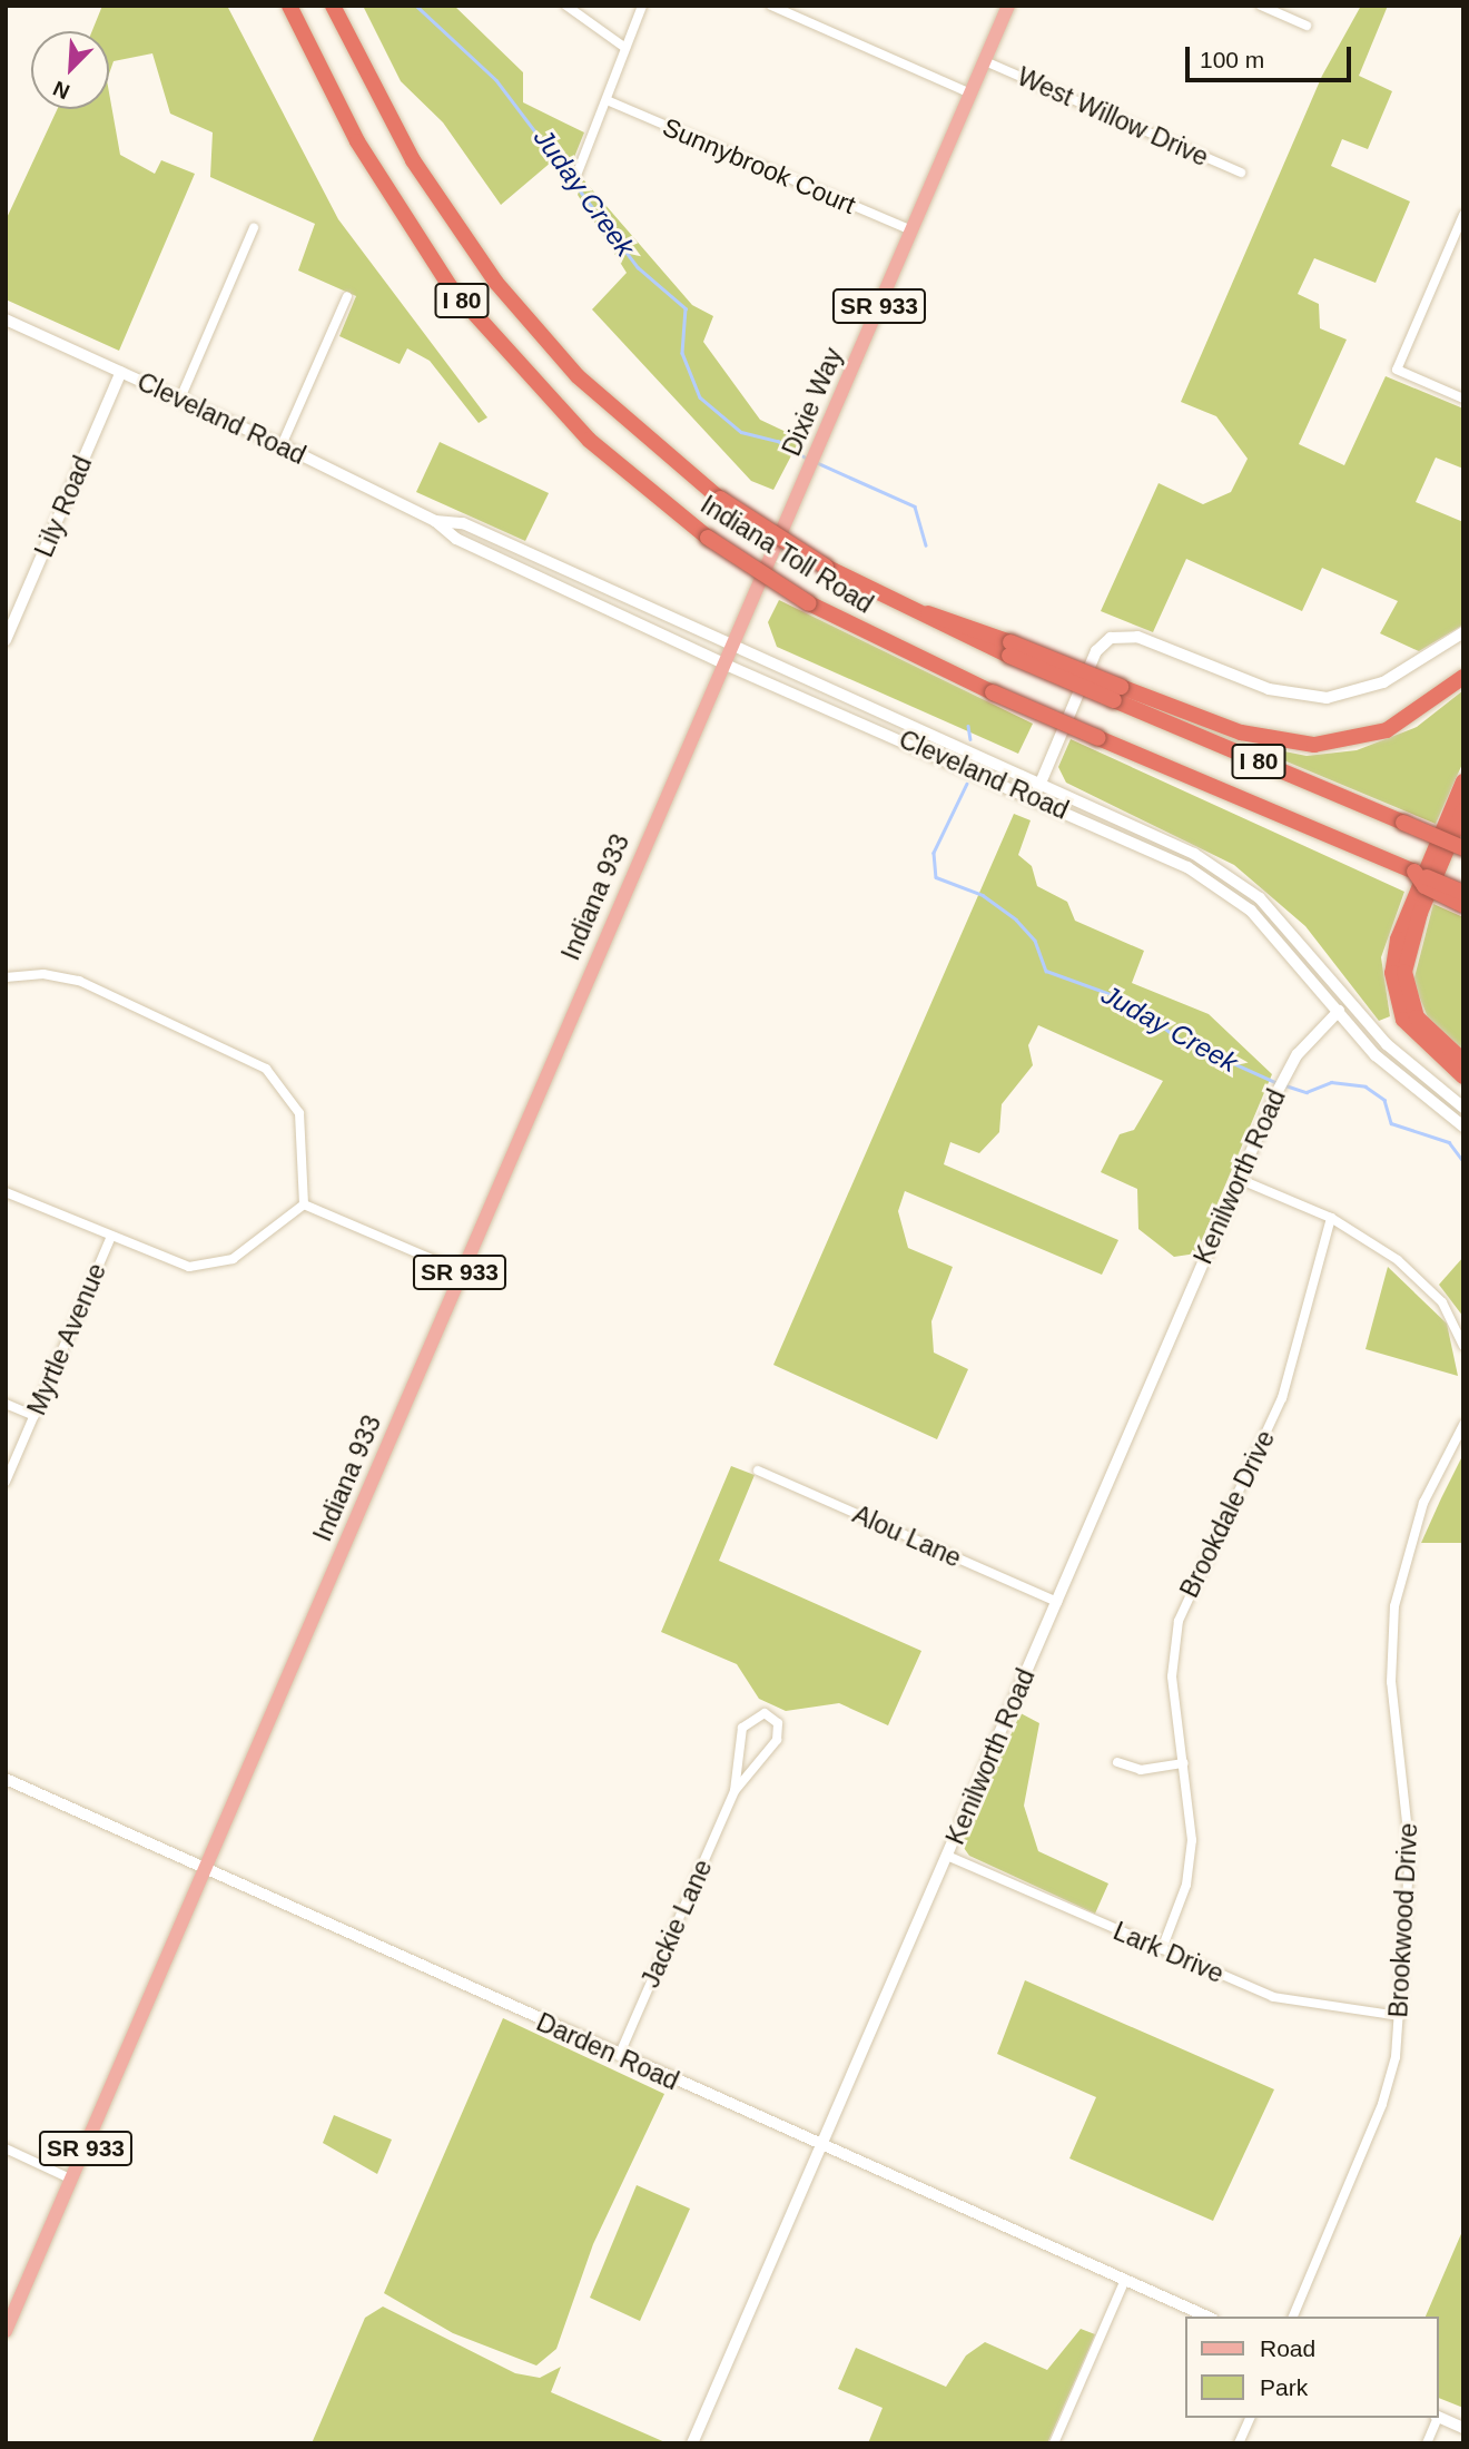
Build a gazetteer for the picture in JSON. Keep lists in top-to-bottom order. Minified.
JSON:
{"streets":{"highway":["I 80","Indiana Toll Road"],"main road":["SR 933","Dixie Way","Indiana 933"],"street":["West Willow Drive","Sunnybrook Court","Cleveland Road","Lily Road","Kenilworth Road","Myrtle Avenue","Brookdale Drive","Alou Lane","Brookwood Drive","Jackie Lane","Lark Drive","Darden Road"]},"crossings":[["West Willow Drive","Dixie Way"],["Sunnybrook Court","Dixie Way"],["Dixie Way","Cleveland Road"],["Dixie Way","Indiana 933"],["Cleveland Road","Lily Road"],["Cleveland Road","Indiana 933"],["Cleveland Road","Kenilworth Road"],["Indiana 933","Darden Road"],["Kenilworth Road","Alou Lane"],["Kenilworth Road","Lark Drive"],["Kenilworth Road","Darden Road"],["Brookdale Drive","Lark Drive"],["Brookwood Drive","Lark Drive"],["Jackie Lane","Darden Road"]],"water":["Juday Creek"],"legend":["Road","Park"],"scale_bar":"100 m","north":"bottom left"}
